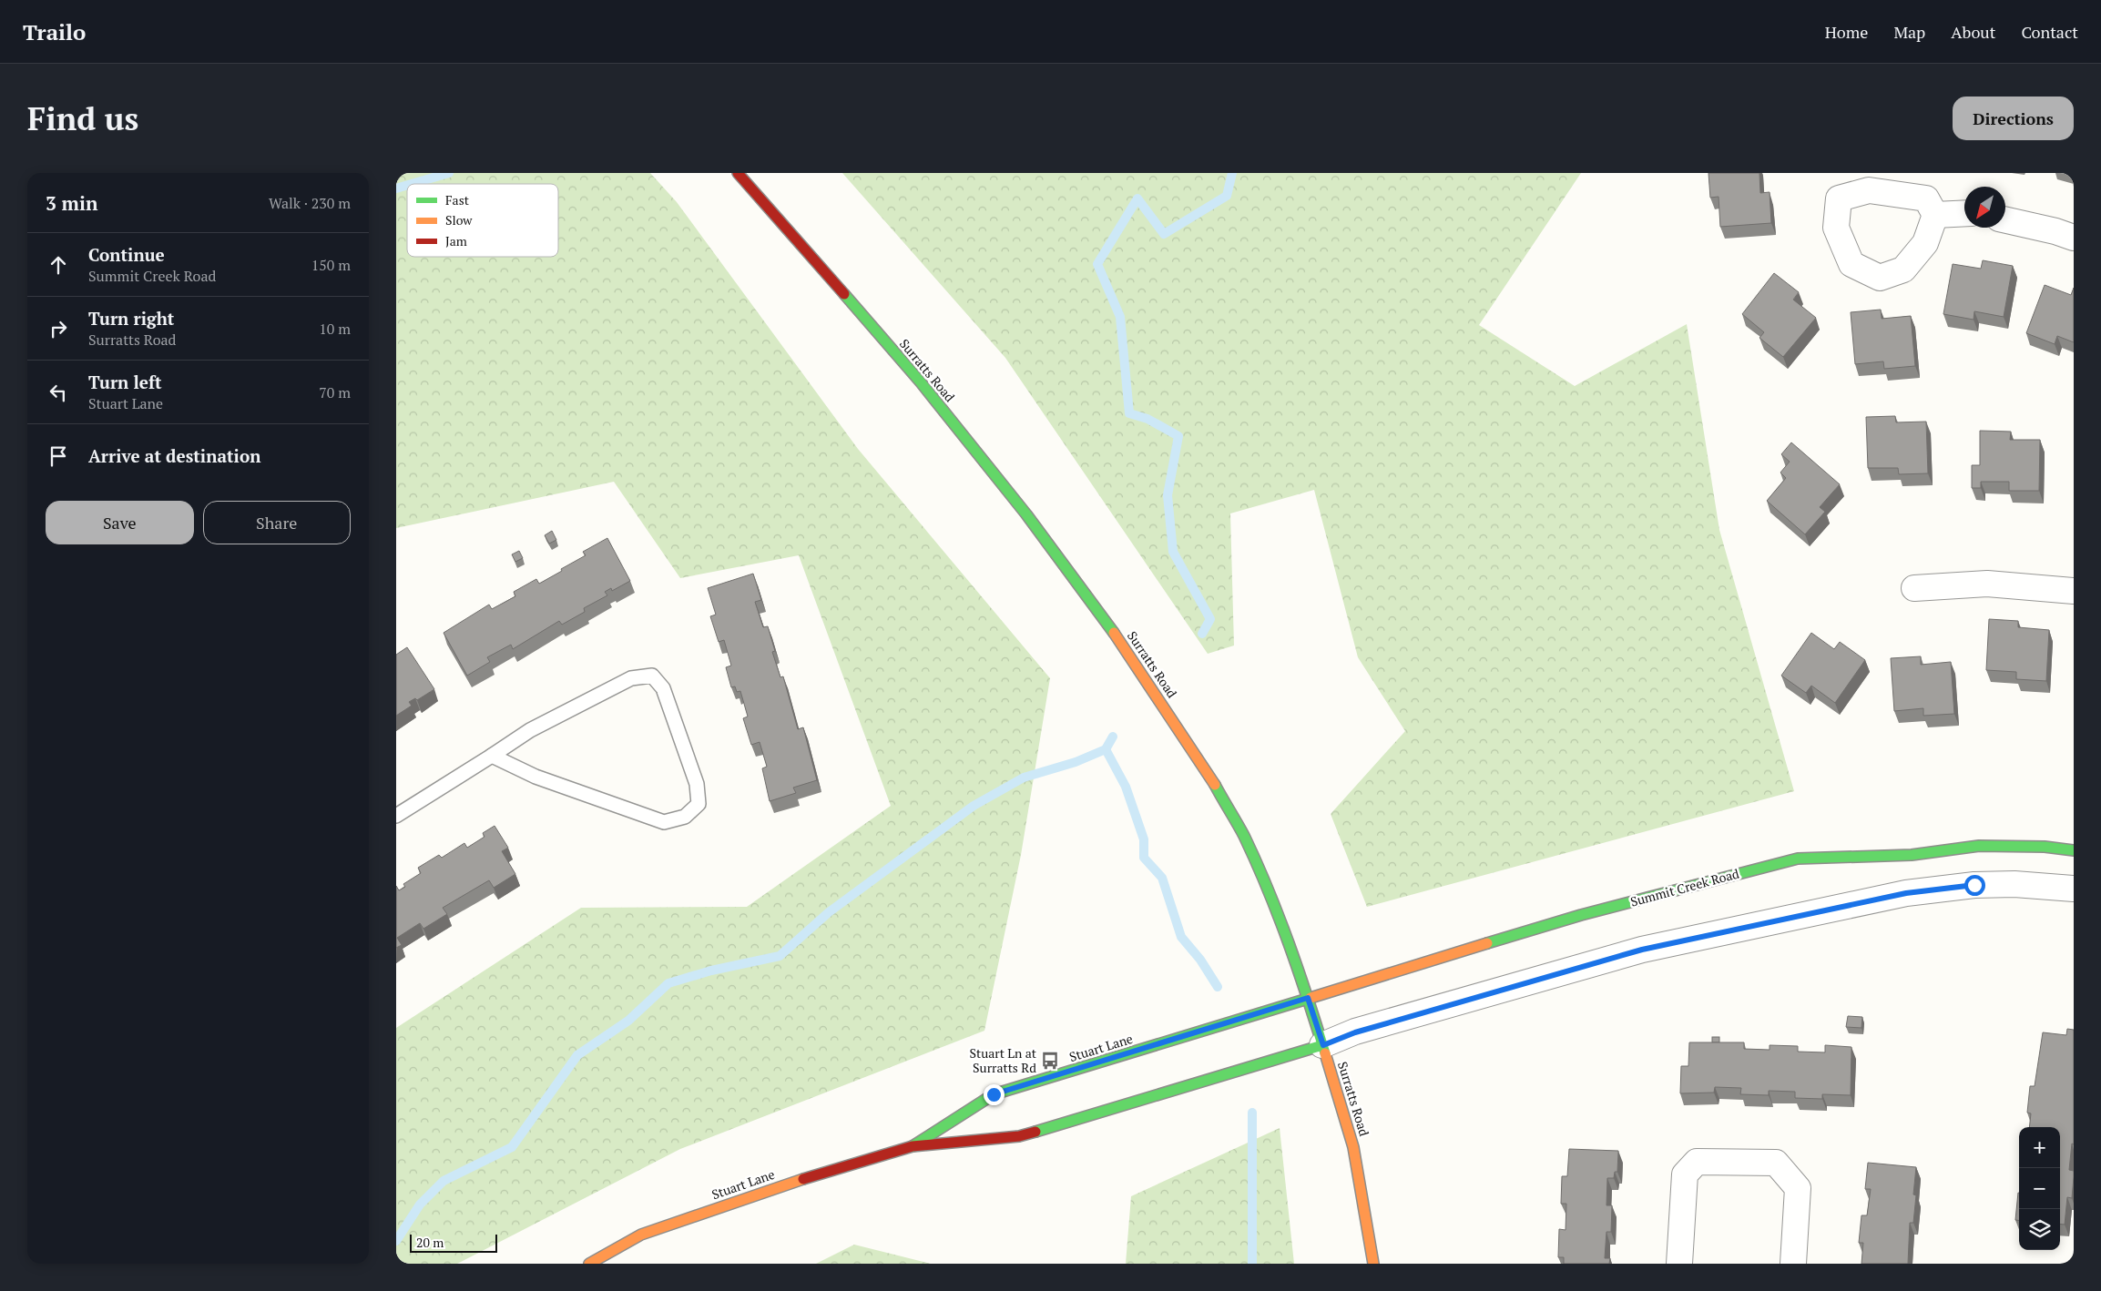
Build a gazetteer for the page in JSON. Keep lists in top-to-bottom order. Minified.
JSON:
{"streets":{"street":["Surratts Road","Summit Creek Road","Stuart Lane"]},"crossings":[["Surratts Road","Summit Creek Road"],["Surratts Road","Stuart Lane"],["Summit Creek Road","Stuart Lane"]],"places":{"bus stop":["Stuart Ln at Surratts Rd"]},"legend":["Fast","Slow","Jam"],"scale_bar":"20 m","north":"bottom left","page":{"header":"Trailo","nav":["Home","Map","About","Contact"],"buttons":["Directions",["Save","Share"]],"title":"Find us","heading":["3 min","Walk · 230 m"],"list":[["Continue","Summit Creek Road","150 m"],["Turn right","Surratts Road","10 m"],["Turn left","Stuart Lane","70 m"],"Arrive at destination"],"map_buttons":["+","−"],"scale":"20 m"}}
